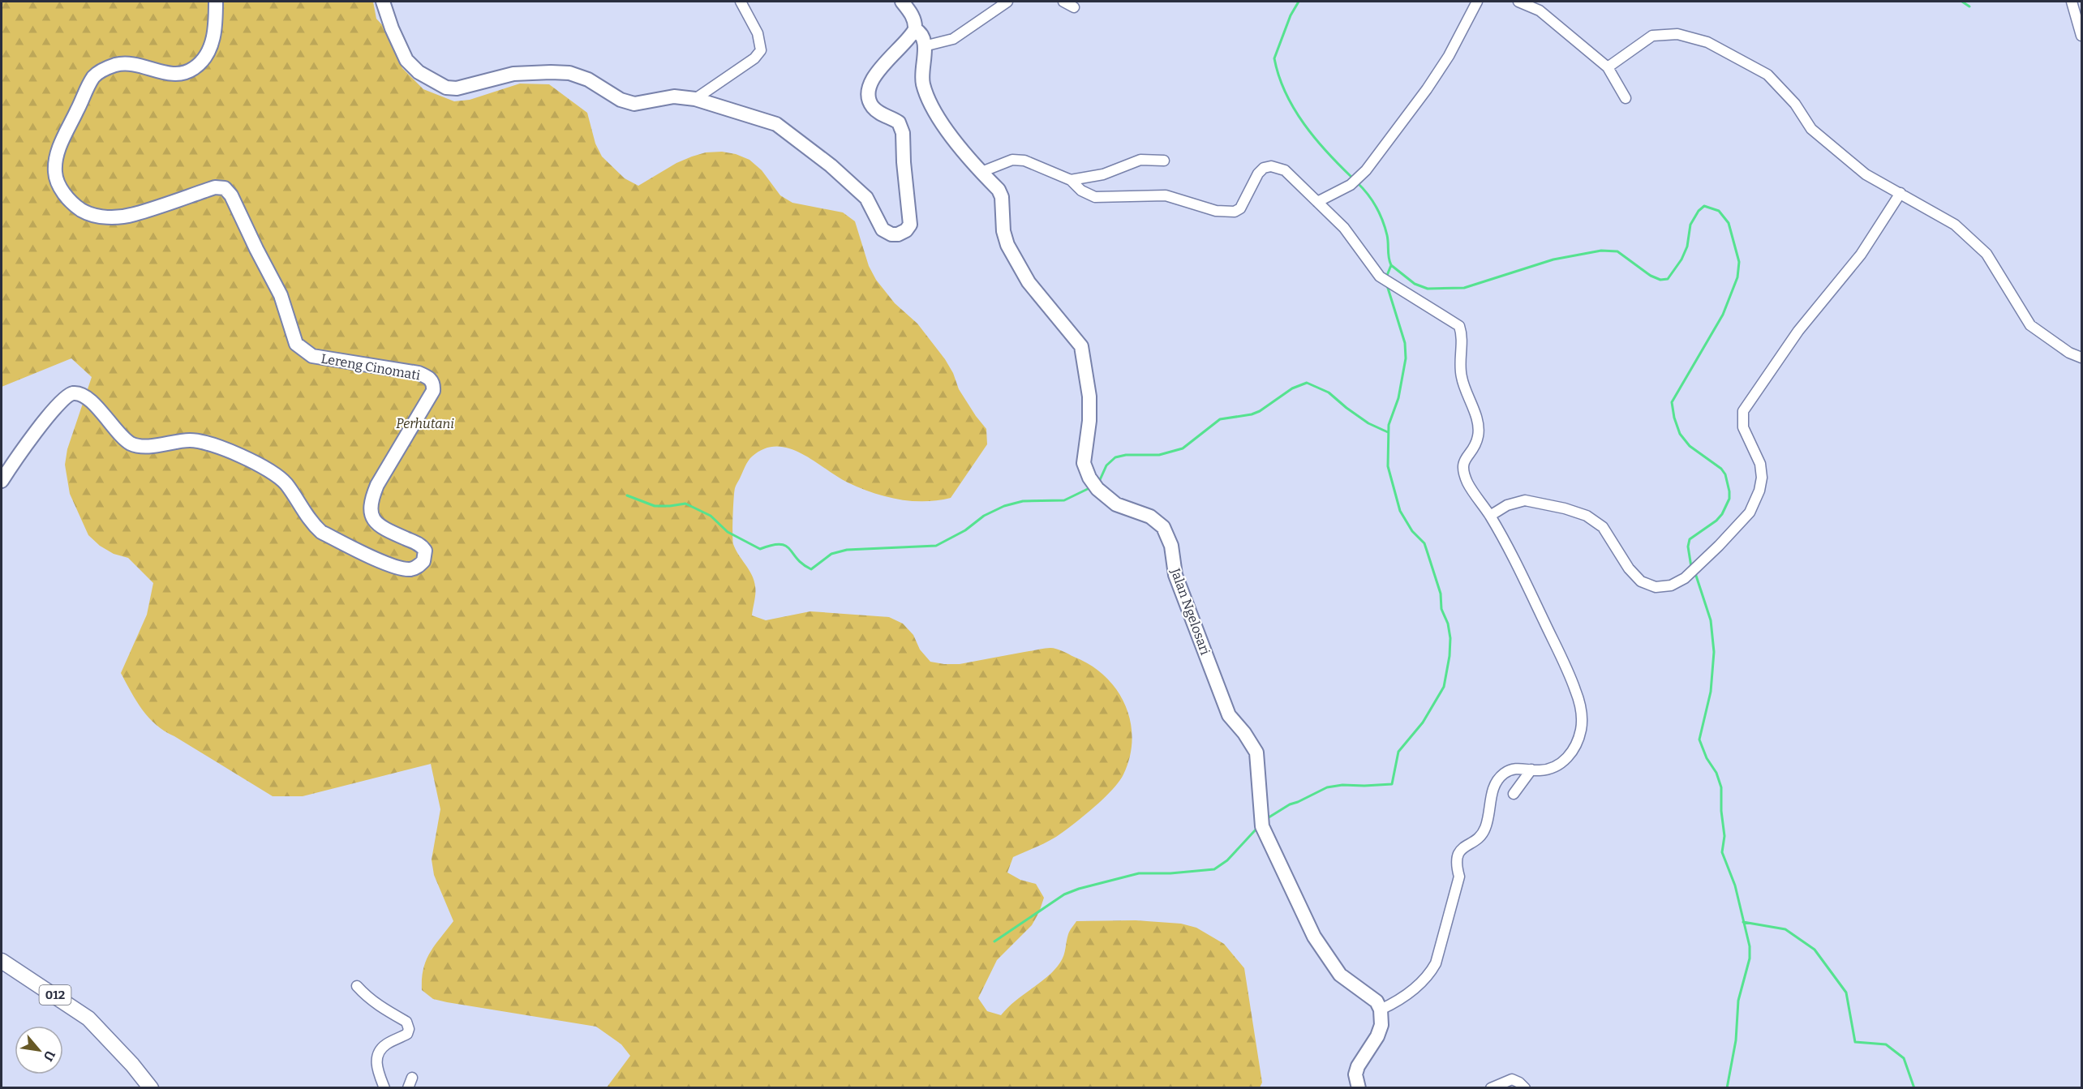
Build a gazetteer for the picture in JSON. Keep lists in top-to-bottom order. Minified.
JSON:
{"streets":{"main road":["Lereng Cinomati","Jalan Ngelosari","012"]},"parks":["Perhutani"],"north":"bottom right"}
